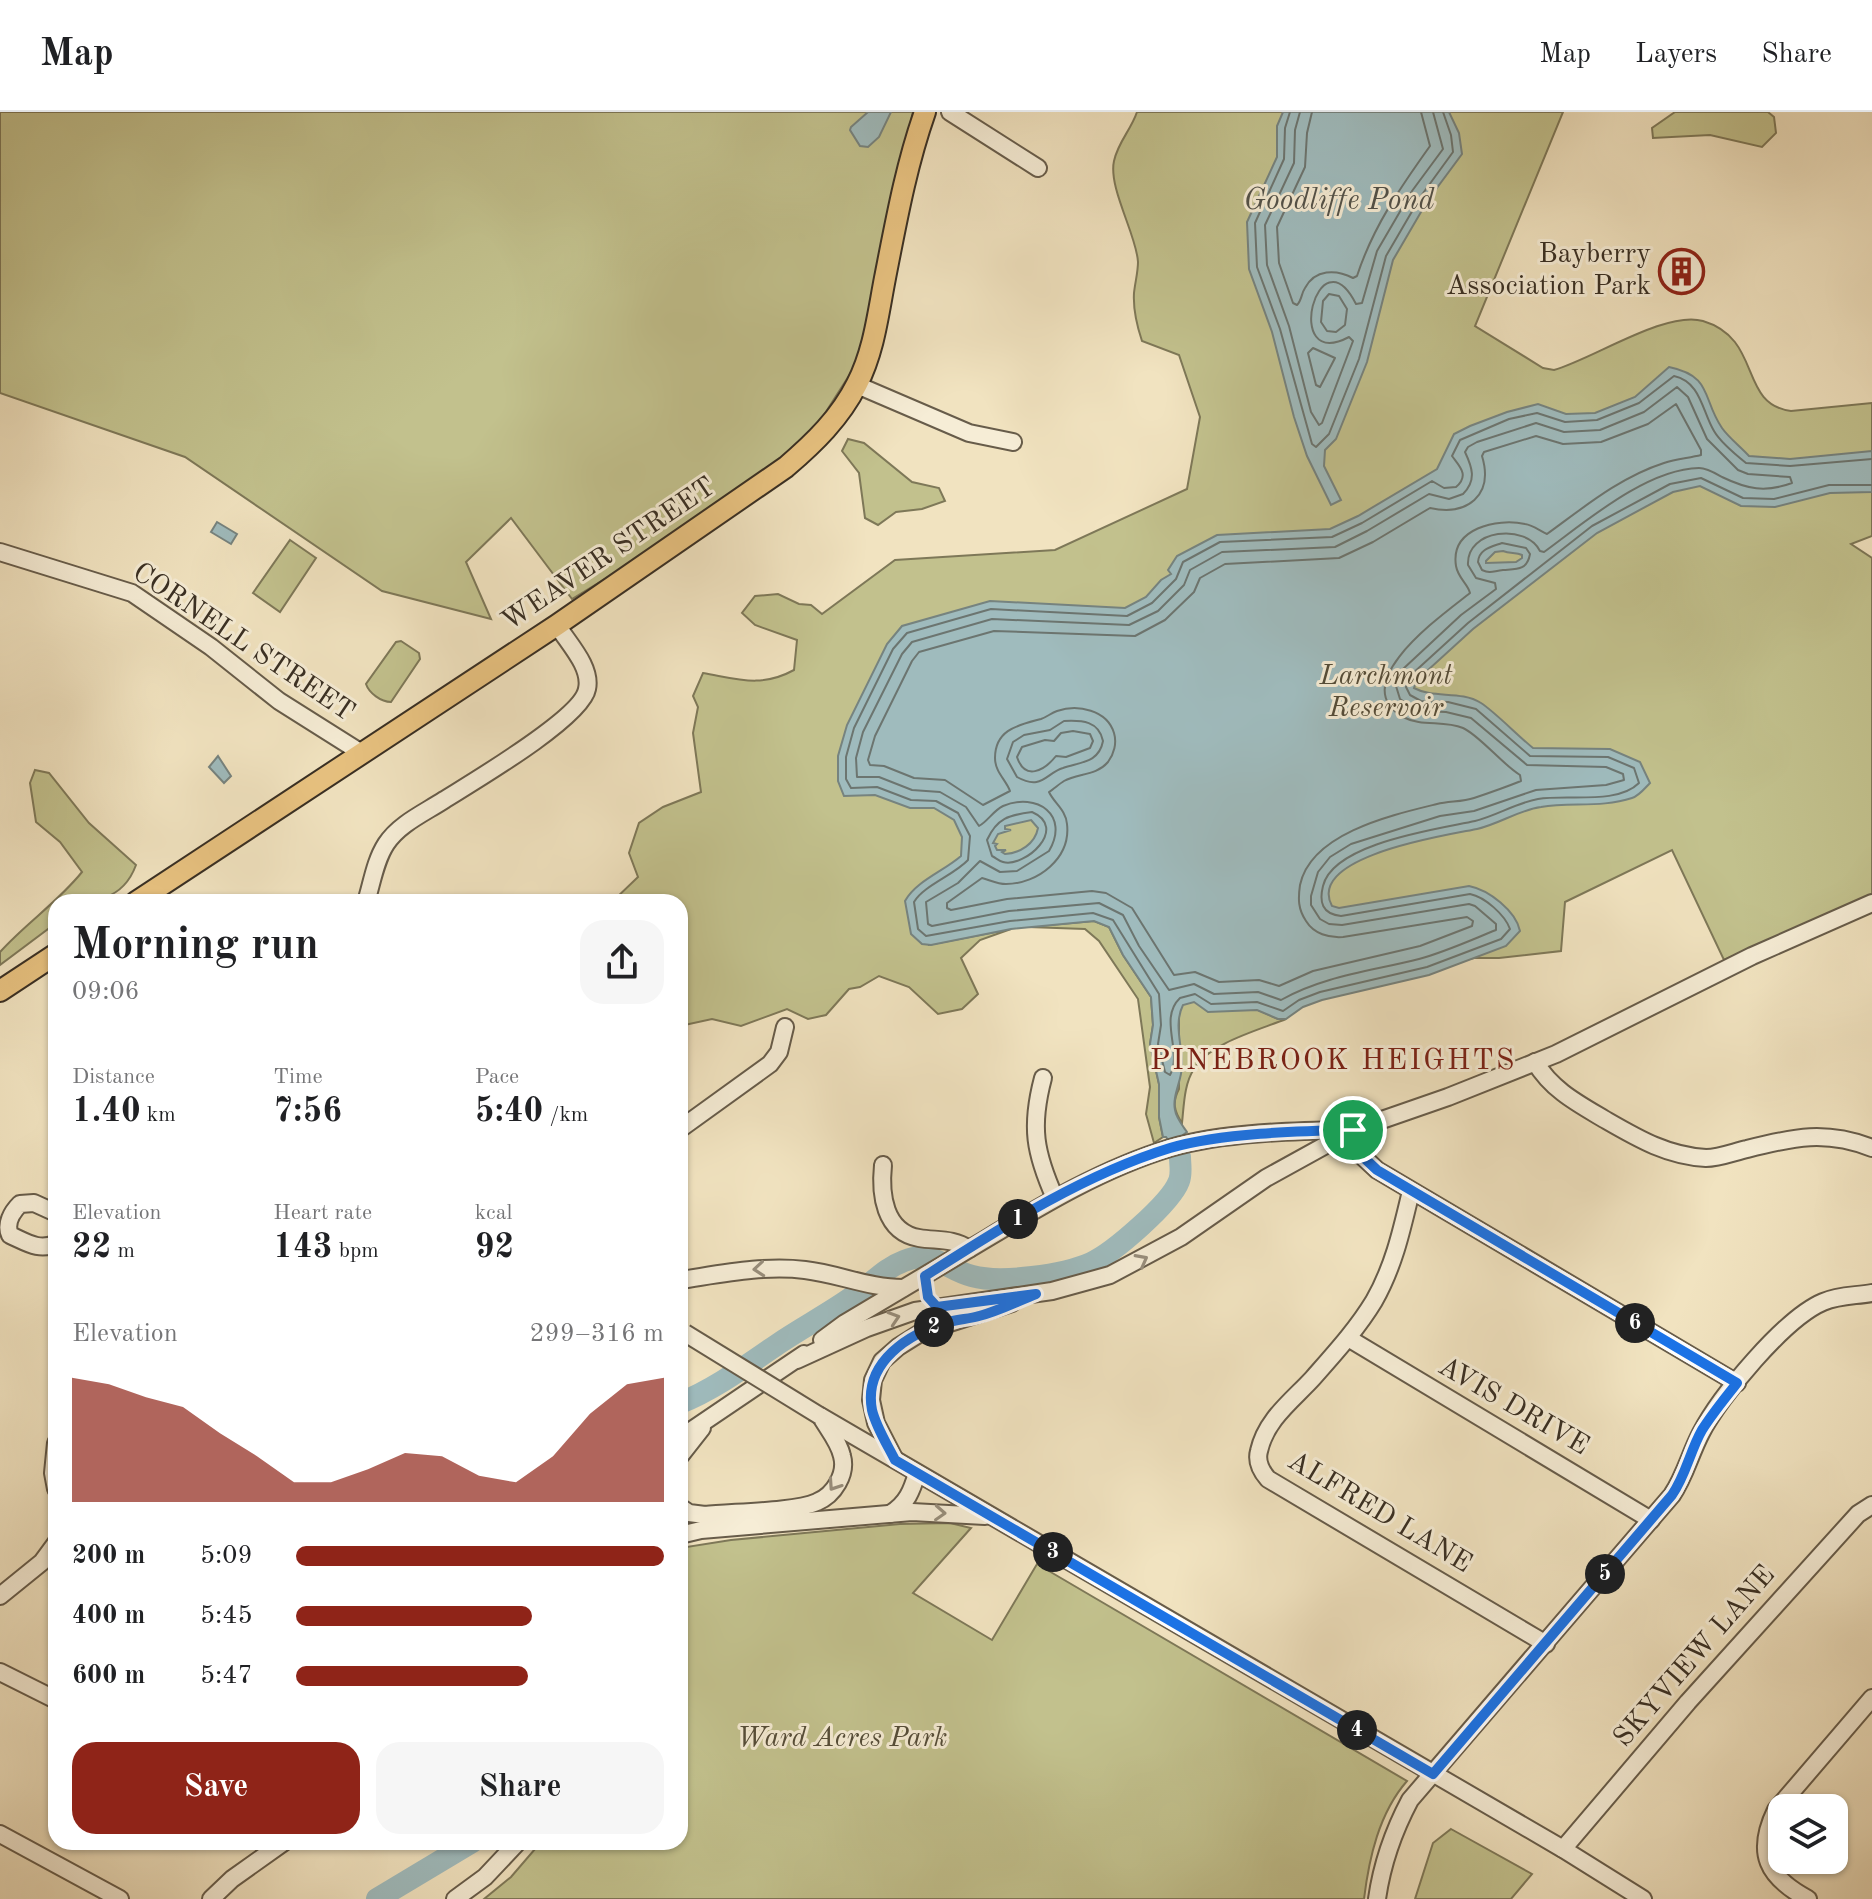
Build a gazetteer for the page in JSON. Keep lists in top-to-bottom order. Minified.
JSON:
{"streets":{"main road":["WEAVER STREET"],"street":["CORNELL STREET","AVIS DRIVE","ALFRED LANE","SKYVIEW LANE"]},"crossings":[["WEAVER STREET","CORNELL STREET"],["AVIS DRIVE","ALFRED LANE"]],"districts":["PINEBROOK HEIGHTS"],"water":["Goodliffe Pond"],"parks":["Larchmont Reservoir","Ward Acres Park"],"places":{"building":["Bayberry Association Park"]},"page":{"header":"Map","nav":["Map","Layers","Share"],"heading":["Morning run","09:06"],"stats":[["Distance","1.40 km"],["Time","7:56"],["Pace","5:40 /km"],["Elevation","22 m"],["Heart rate","143 bpm"],["kcal","92"]],"pins":["1","6","2","3","5","4"],"chart":["Elevation","299–316 m"],"list":[{"name":"200 m","note":"5:09"},{"name":"400 m","note":"5:45"},{"name":"600 m","note":"5:47"}],"buttons":["Save","Share"]}}
